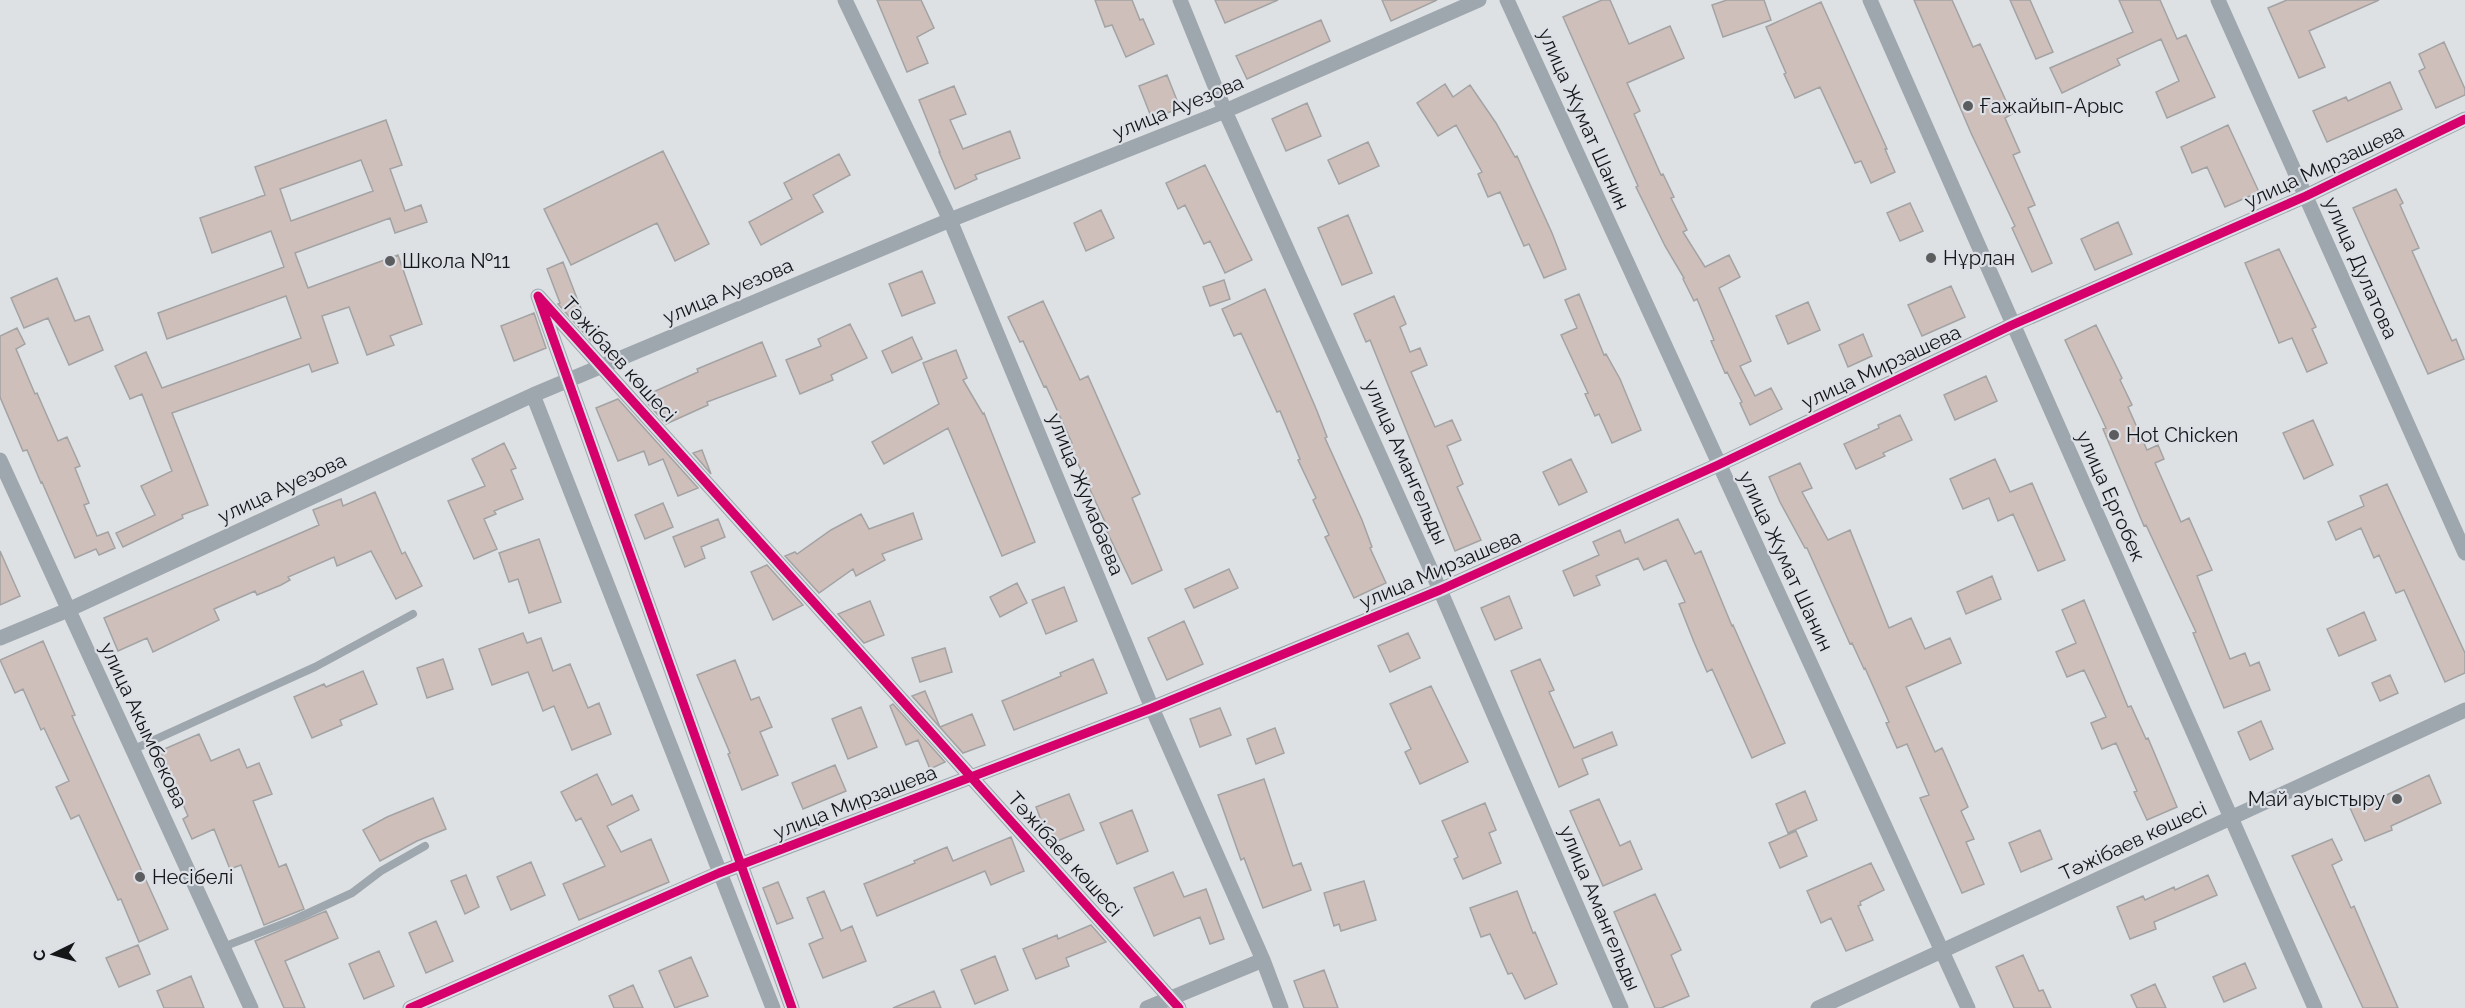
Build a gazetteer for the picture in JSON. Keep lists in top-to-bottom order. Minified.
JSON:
{"streets":{"street":["улица Ауезова","улица Жумат Шанин","улица Мирзашева","улица Дулатова","Тәжібаев көшесі","улица Амангельды","улица Жумабаева","улица Ергобек","улица Акымбекова"]},"crossings":[["улица Ауезова","улица Амангельды"],["улица Ауезова","улица Жумабаева"],["улица Ауезова","улица Акымбекова"],["улица Жумат Шанин","улица Мирзашева"],["улица Жумат Шанин","Тәжібаев көшесі"],["улица Мирзашева","улица Дулатова"],["улица Мирзашева","улица Амангельды"],["улица Мирзашева","улица Жумабаева"],["улица Мирзашева","улица Ергобек"],["Тәжібаев көшесі","улица Ергобек"]],"places":["Ғажайып-Арыс","Нұрлан","Школа №11","Hot Chicken","Май ауыстыру","Несібелі"],"north":"left"}
